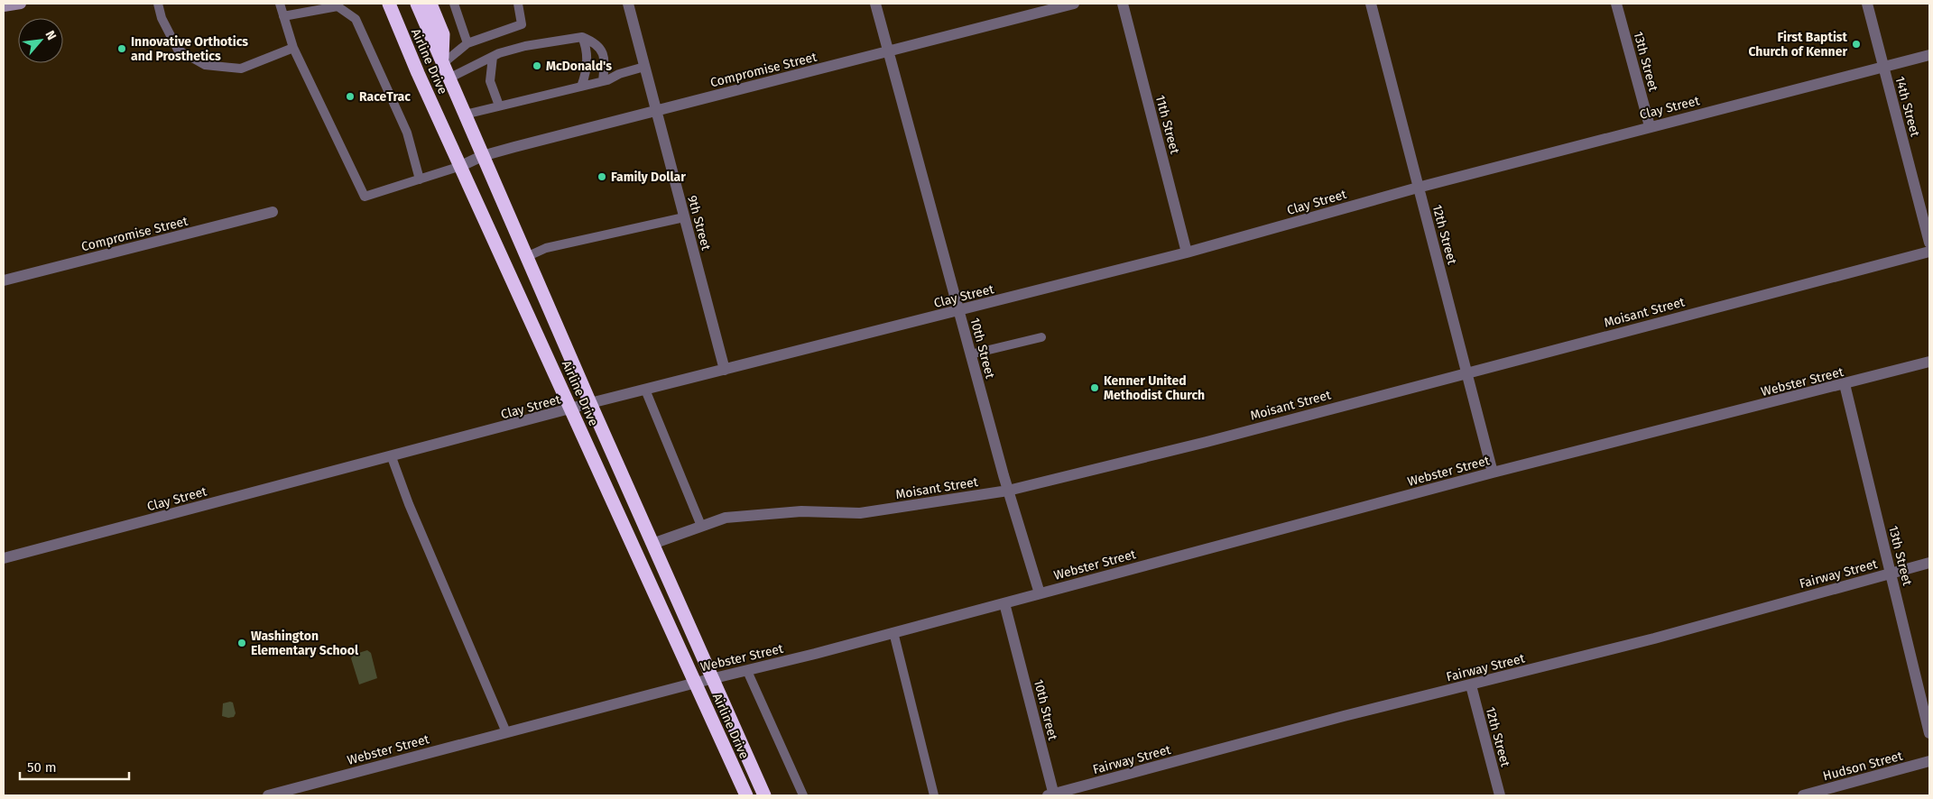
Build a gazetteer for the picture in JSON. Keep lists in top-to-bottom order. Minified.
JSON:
{"streets":{"highway":["Airline Drive"],"street":["13th Street","Compromise Street","14th Street","Clay Street","11th Street","9th Street","12th Street","Moisant Street","10th Street","Webster Street","Fairway Street","Hudson Street"]},"crossings":[["Airline Drive","Compromise Street"],["Airline Drive","Clay Street"],["Airline Drive","Moisant Street"],["Airline Drive","Webster Street"],["13th Street","Clay Street"],["13th Street","Webster Street"],["13th Street","Fairway Street"],["Compromise Street","9th Street"],["Compromise Street","10th Street"],["14th Street","Clay Street"],["Clay Street","11th Street"],["Clay Street","9th Street"],["Clay Street","12th Street"],["Clay Street","10th Street"],["12th Street","Moisant Street"],["12th Street","Webster Street"],["12th Street","Fairway Street"],["Moisant Street","10th Street"],["10th Street","Webster Street"],["10th Street","Fairway Street"]],"places":["First Baptist Church of Kenner","Innovative Orthotics and Prosthetics","McDonald's","RaceTrac","Family Dollar","Kenner United Methodist Church","Washington Elementary School"],"scale_bar":"50 m","north":"top right"}
